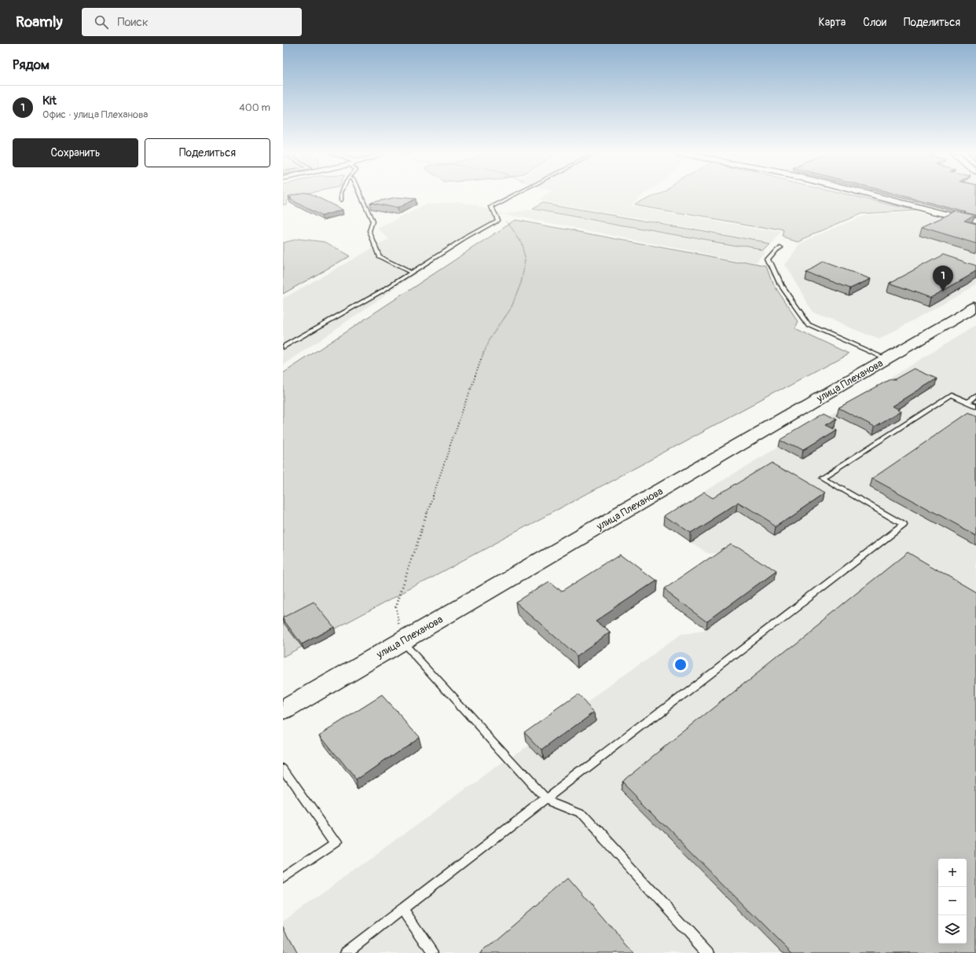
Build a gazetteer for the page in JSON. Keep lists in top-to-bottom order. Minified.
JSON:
{"streets":{"main road":["улица Плеханова"]},"page":{"header":"Roamly","search":"Поиск","nav":["Карта","Слои","Поделиться"],"heading":"Рядом","list":[{"mark":"1","name":"Kit","note":"Офис · улица Плеханова","value":"400 m"}],"buttons":["Сохранить","Поделиться"],"pins":"1","map_buttons":["+","−"]}}
